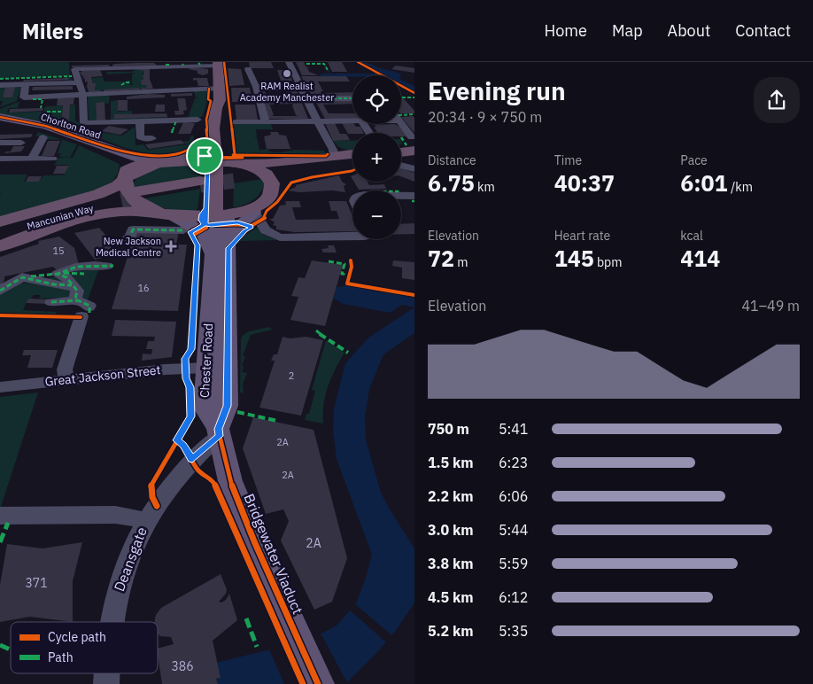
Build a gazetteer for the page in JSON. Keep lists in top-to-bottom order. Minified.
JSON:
{"streets":{"highway":["Mancunian Way","Chester Road"],"main road":["Chorlton Road","Bridgewater Viaduct"],"street":["Great Jackson Street","Deansgate"]},"crossings":[["Chorlton Road","Mancunian Way"],["Chester Road","Great Jackson Street"],["Chester Road","Bridgewater Viaduct"],["Chester Road","Deansgate"],["Bridgewater Viaduct","Deansgate"]],"places":{"other":["RAM Realist Academy Manchester"],"health":["New Jackson Medical Centre"]},"house_numbers":["15","16","2","2A","2A","2A","371","386"],"legend":["Cycle path","Path"],"page":{"header":"Milers","nav":["Home","Map","About","Contact"],"heading":["Evening run","20:34 · 9 × 750 m"],"map_buttons":["+","−"],"stats":[["Distance","6.75 km"],["Time","40:37"],["Pace","6:01 /km"],["Elevation","72 m"],["Heart rate","145 bpm"],["kcal","414"]],"chart":["Elevation","41–49 m"],"list":[{"name":"750 m","note":"5:41"},{"name":"1.5 km","note":"6:23"},{"name":"2.2 km","note":"6:06"},{"name":"3.0 km","note":"5:44"},{"name":"3.8 km","note":"5:59"},{"name":"4.5 km","note":"6:12"},{"name":"5.2 km","note":"5:35"}]}}
